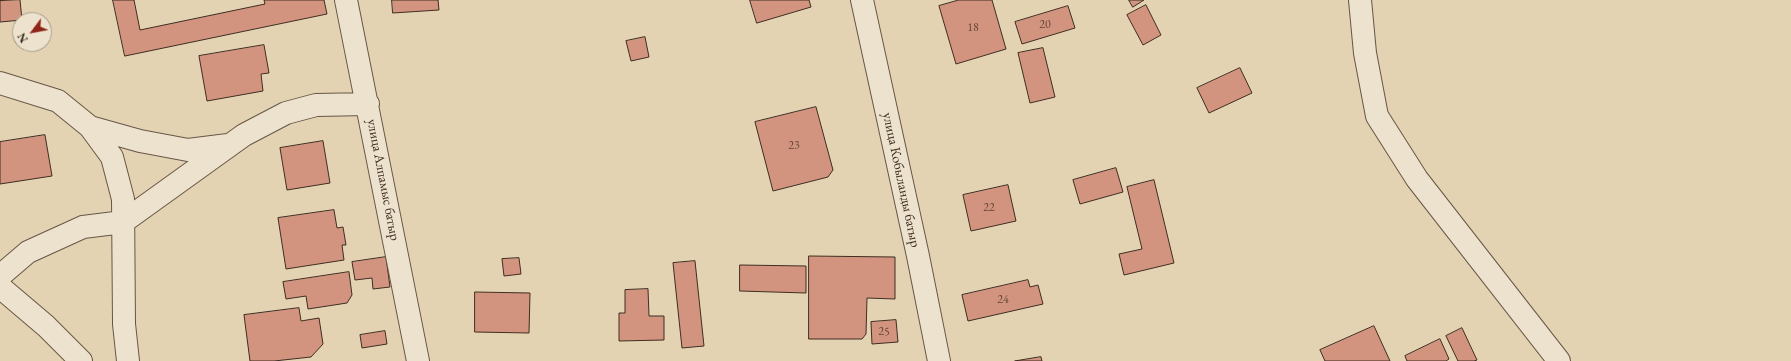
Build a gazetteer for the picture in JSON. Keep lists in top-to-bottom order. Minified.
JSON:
{"streets":{"street":["улица Алпамыс батыр","улица Кобыланды батыр"]},"house_numbers":["20","18","23","22","24","25"],"north":"bottom left"}
